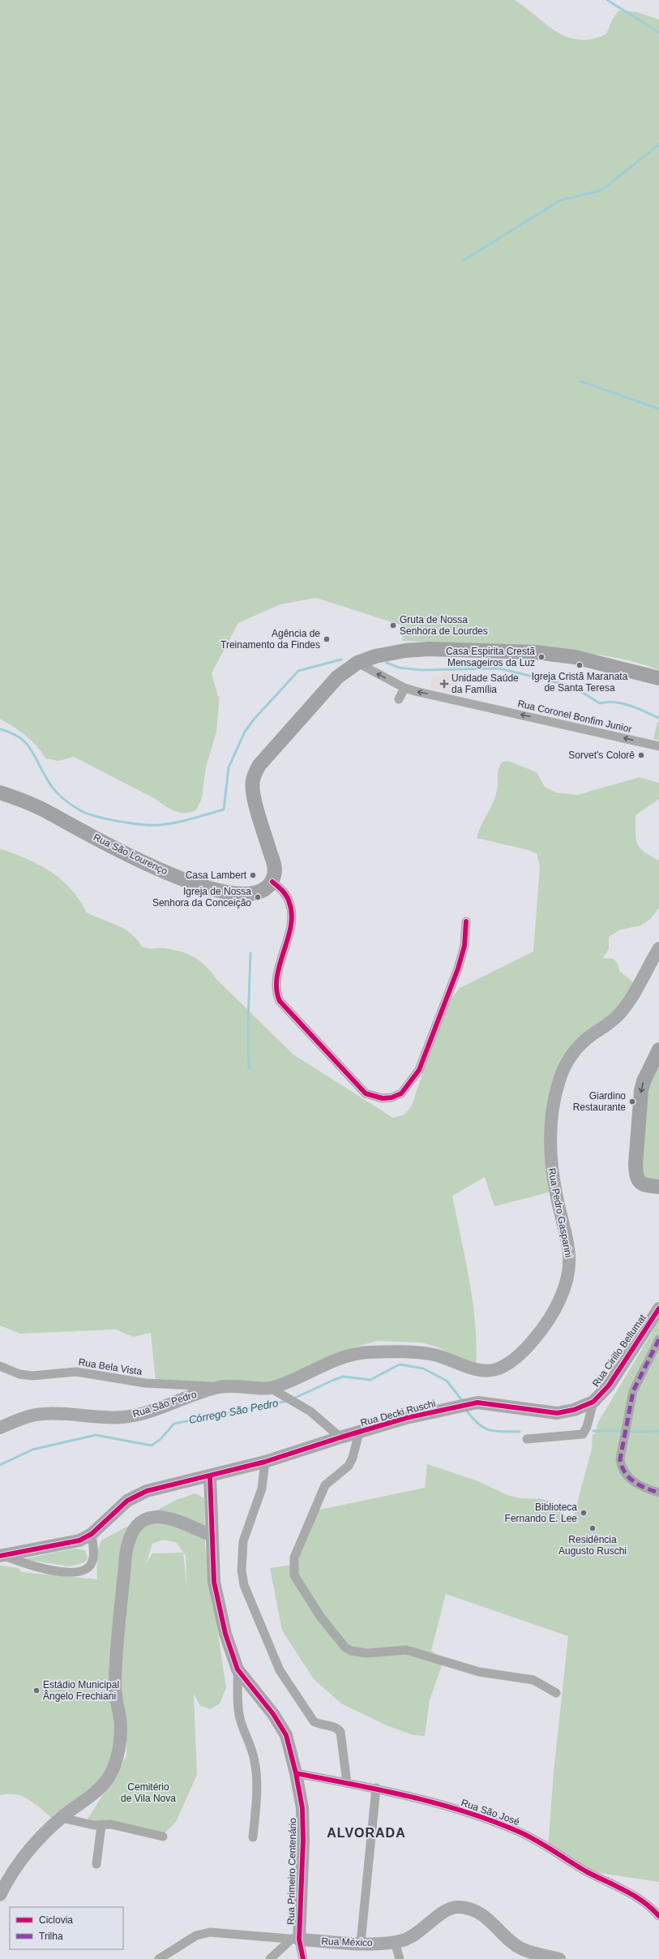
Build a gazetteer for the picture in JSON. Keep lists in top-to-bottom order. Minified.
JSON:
{"streets":{"main road":["Rua São Lourenço"],"street":["Rua Coronel Bonfim Junior","Rua Pedro Gasparini","Rua Cirillo Bellumat","Rua Bela Vista","Rua São Pedro","Rua Decki Ruschi","Rua São José","Rua Primeiro Centenário","Rua México"]},"crossings":[["Rua Pedro Gasparini","Rua São Pedro"],["Rua Cirillo Bellumat","Rua Decki Ruschi"],["Rua Bela Vista","Rua São Pedro"],["Rua Decki Ruschi","Rua Primeiro Centenário"],["Rua São José","Rua Primeiro Centenário"],["Rua Primeiro Centenário","Rua México"]],"one_way":["Rua Coronel Bonfim Junior"],"districts":["ALVORADA"],"water":["Córrego São Pedro"],"parks":["Cemitério de Vila Nova"],"places":{"other":["Gruta de Nossa Senhora de Lourdes","Agência de Treinamento da Findes","Casa Espirita Crestã Mensageiros da Luz","Igreja Cristã Maranata de Santa Teresa","Sorvet's Colorê","Casa Lambert","Igreja de Nossa Senhora da Conceição","Giardino Restaurante","Biblioteca Fernando E. Lee","Residência Augusto Ruschi","Estádio Municipal Ângelo Frechiani"],"health":["Unidade Saúde da Família"]},"legend":["Ciclovia","Trilha"]}
